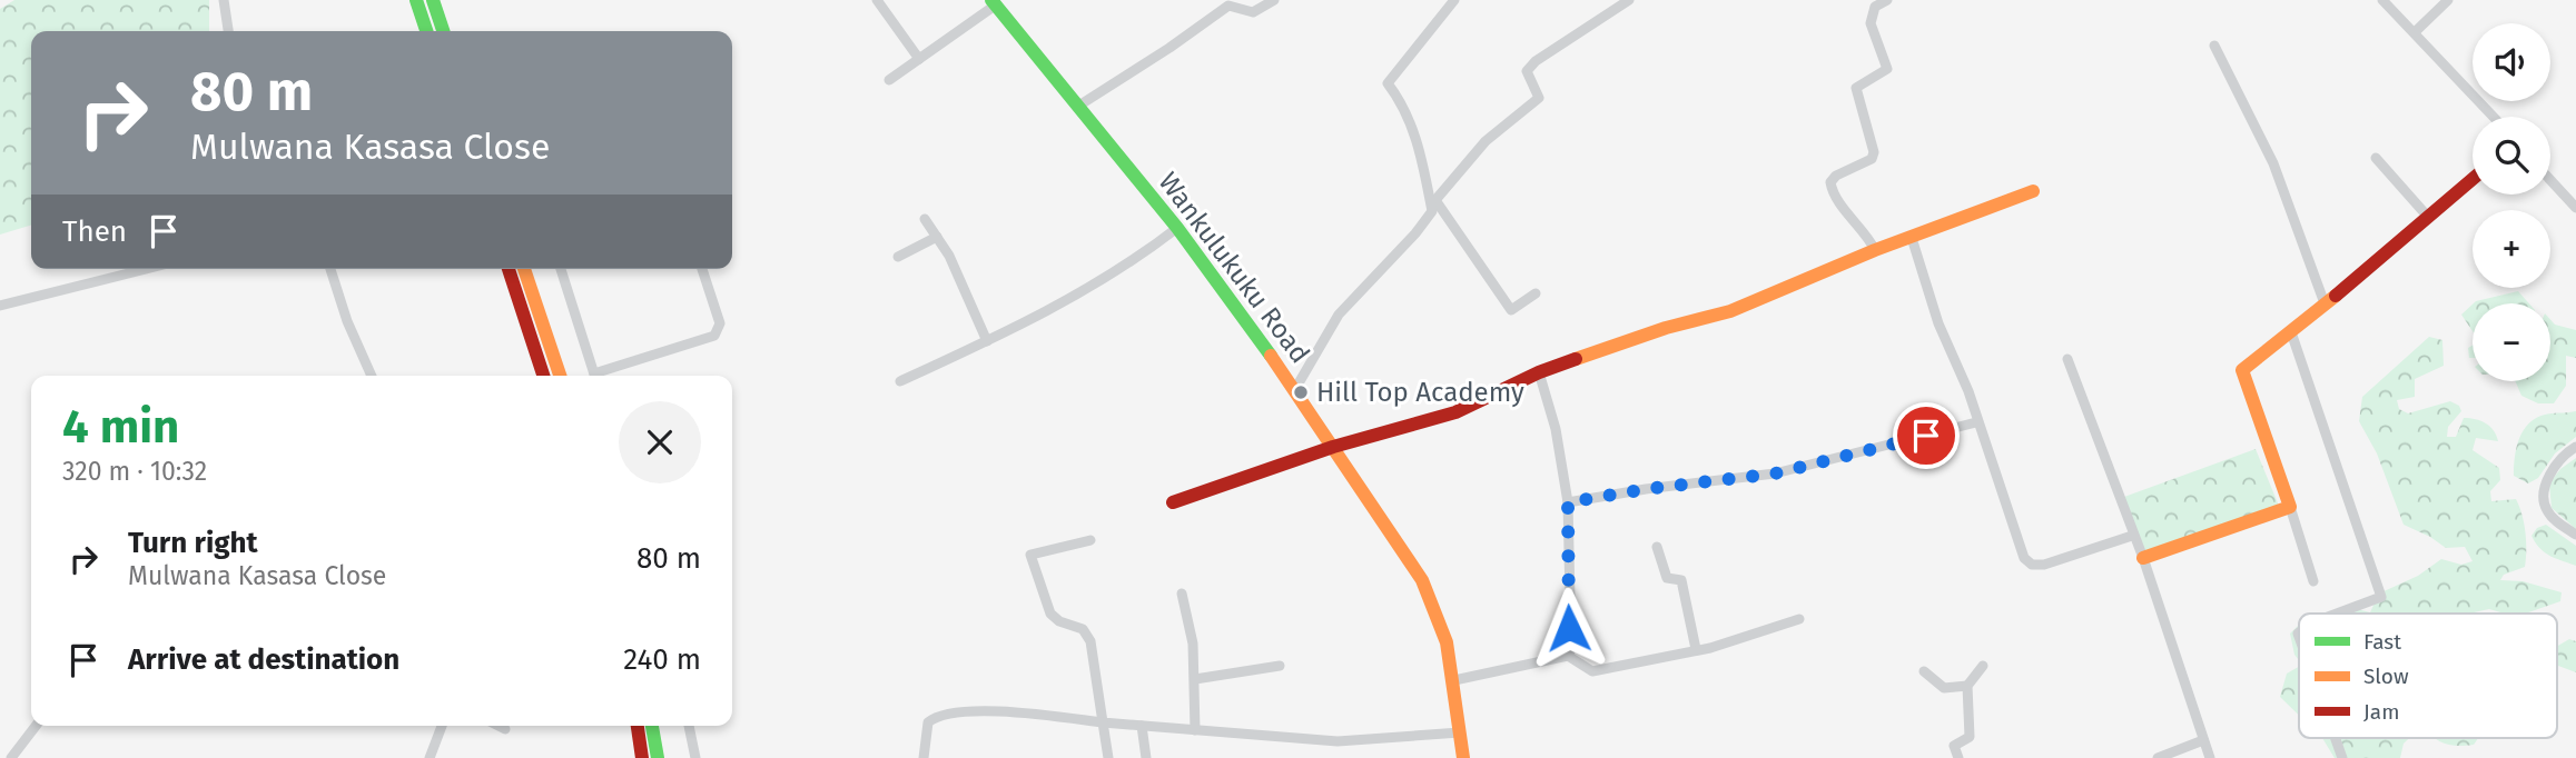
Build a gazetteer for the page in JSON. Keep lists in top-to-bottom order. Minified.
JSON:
{"streets":{"main road":["Wankulukuku Road"]},"places":["Hill Top Academy"],"legend":["Fast","Slow","Jam"],"page":{"map_buttons":["+","−"],"turn":["80 m","Mulwana Kasasa Close"],"then":"Then","heading":["4 min","320 m · 10:32"],"list":[{"name":"Turn right","note":"Mulwana Kasasa Close","value":"80 m"},{"name":"Arrive at destination","value":"240 m"}]}}
